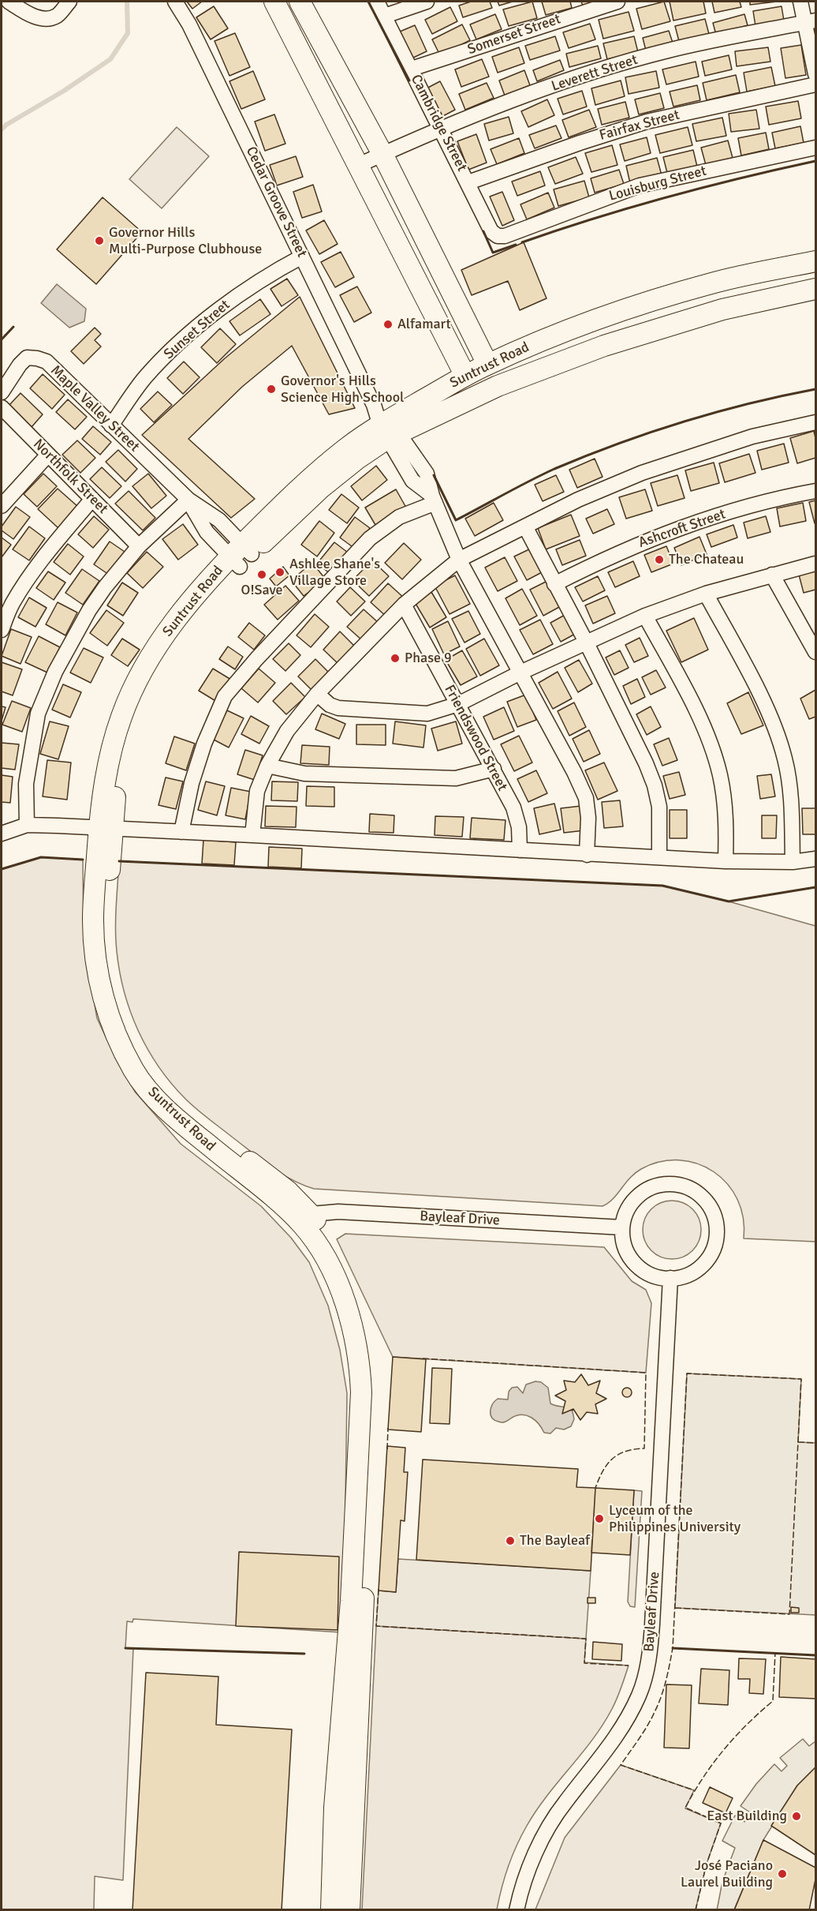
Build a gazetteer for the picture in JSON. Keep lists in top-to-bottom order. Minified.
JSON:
{"streets":{"street":["Somerset Street","Leverett Street","Cambridge Street","Fairfax Street","Louisburg Street","Cedar Groove Street","Sunset Street","Suntrust Road","Maple Valley Street","Northfolk Street","Ashcroft Street","Friendswood Street","Bayleaf Drive"]},"crossings":[["Somerset Street","Cambridge Street"],["Leverett Street","Cambridge Street"],["Cambridge Street","Fairfax Street"],["Cambridge Street","Louisburg Street"],["Cedar Groove Street","Sunset Street"],["Cedar Groove Street","Suntrust Road"],["Sunset Street","Maple Valley Street"],["Suntrust Road","Maple Valley Street"],["Suntrust Road","Bayleaf Drive"]],"places":["Governor Hills Multi-Purpose Clubhouse","Alfamart","Governor's Hills Science High School","The Chateau","Ashlee Shane's Village Store","O!Save","Phase 9","Lyceum of the Philippines University","The Bayleaf","East Building","José Paciano Laurel Building"]}
